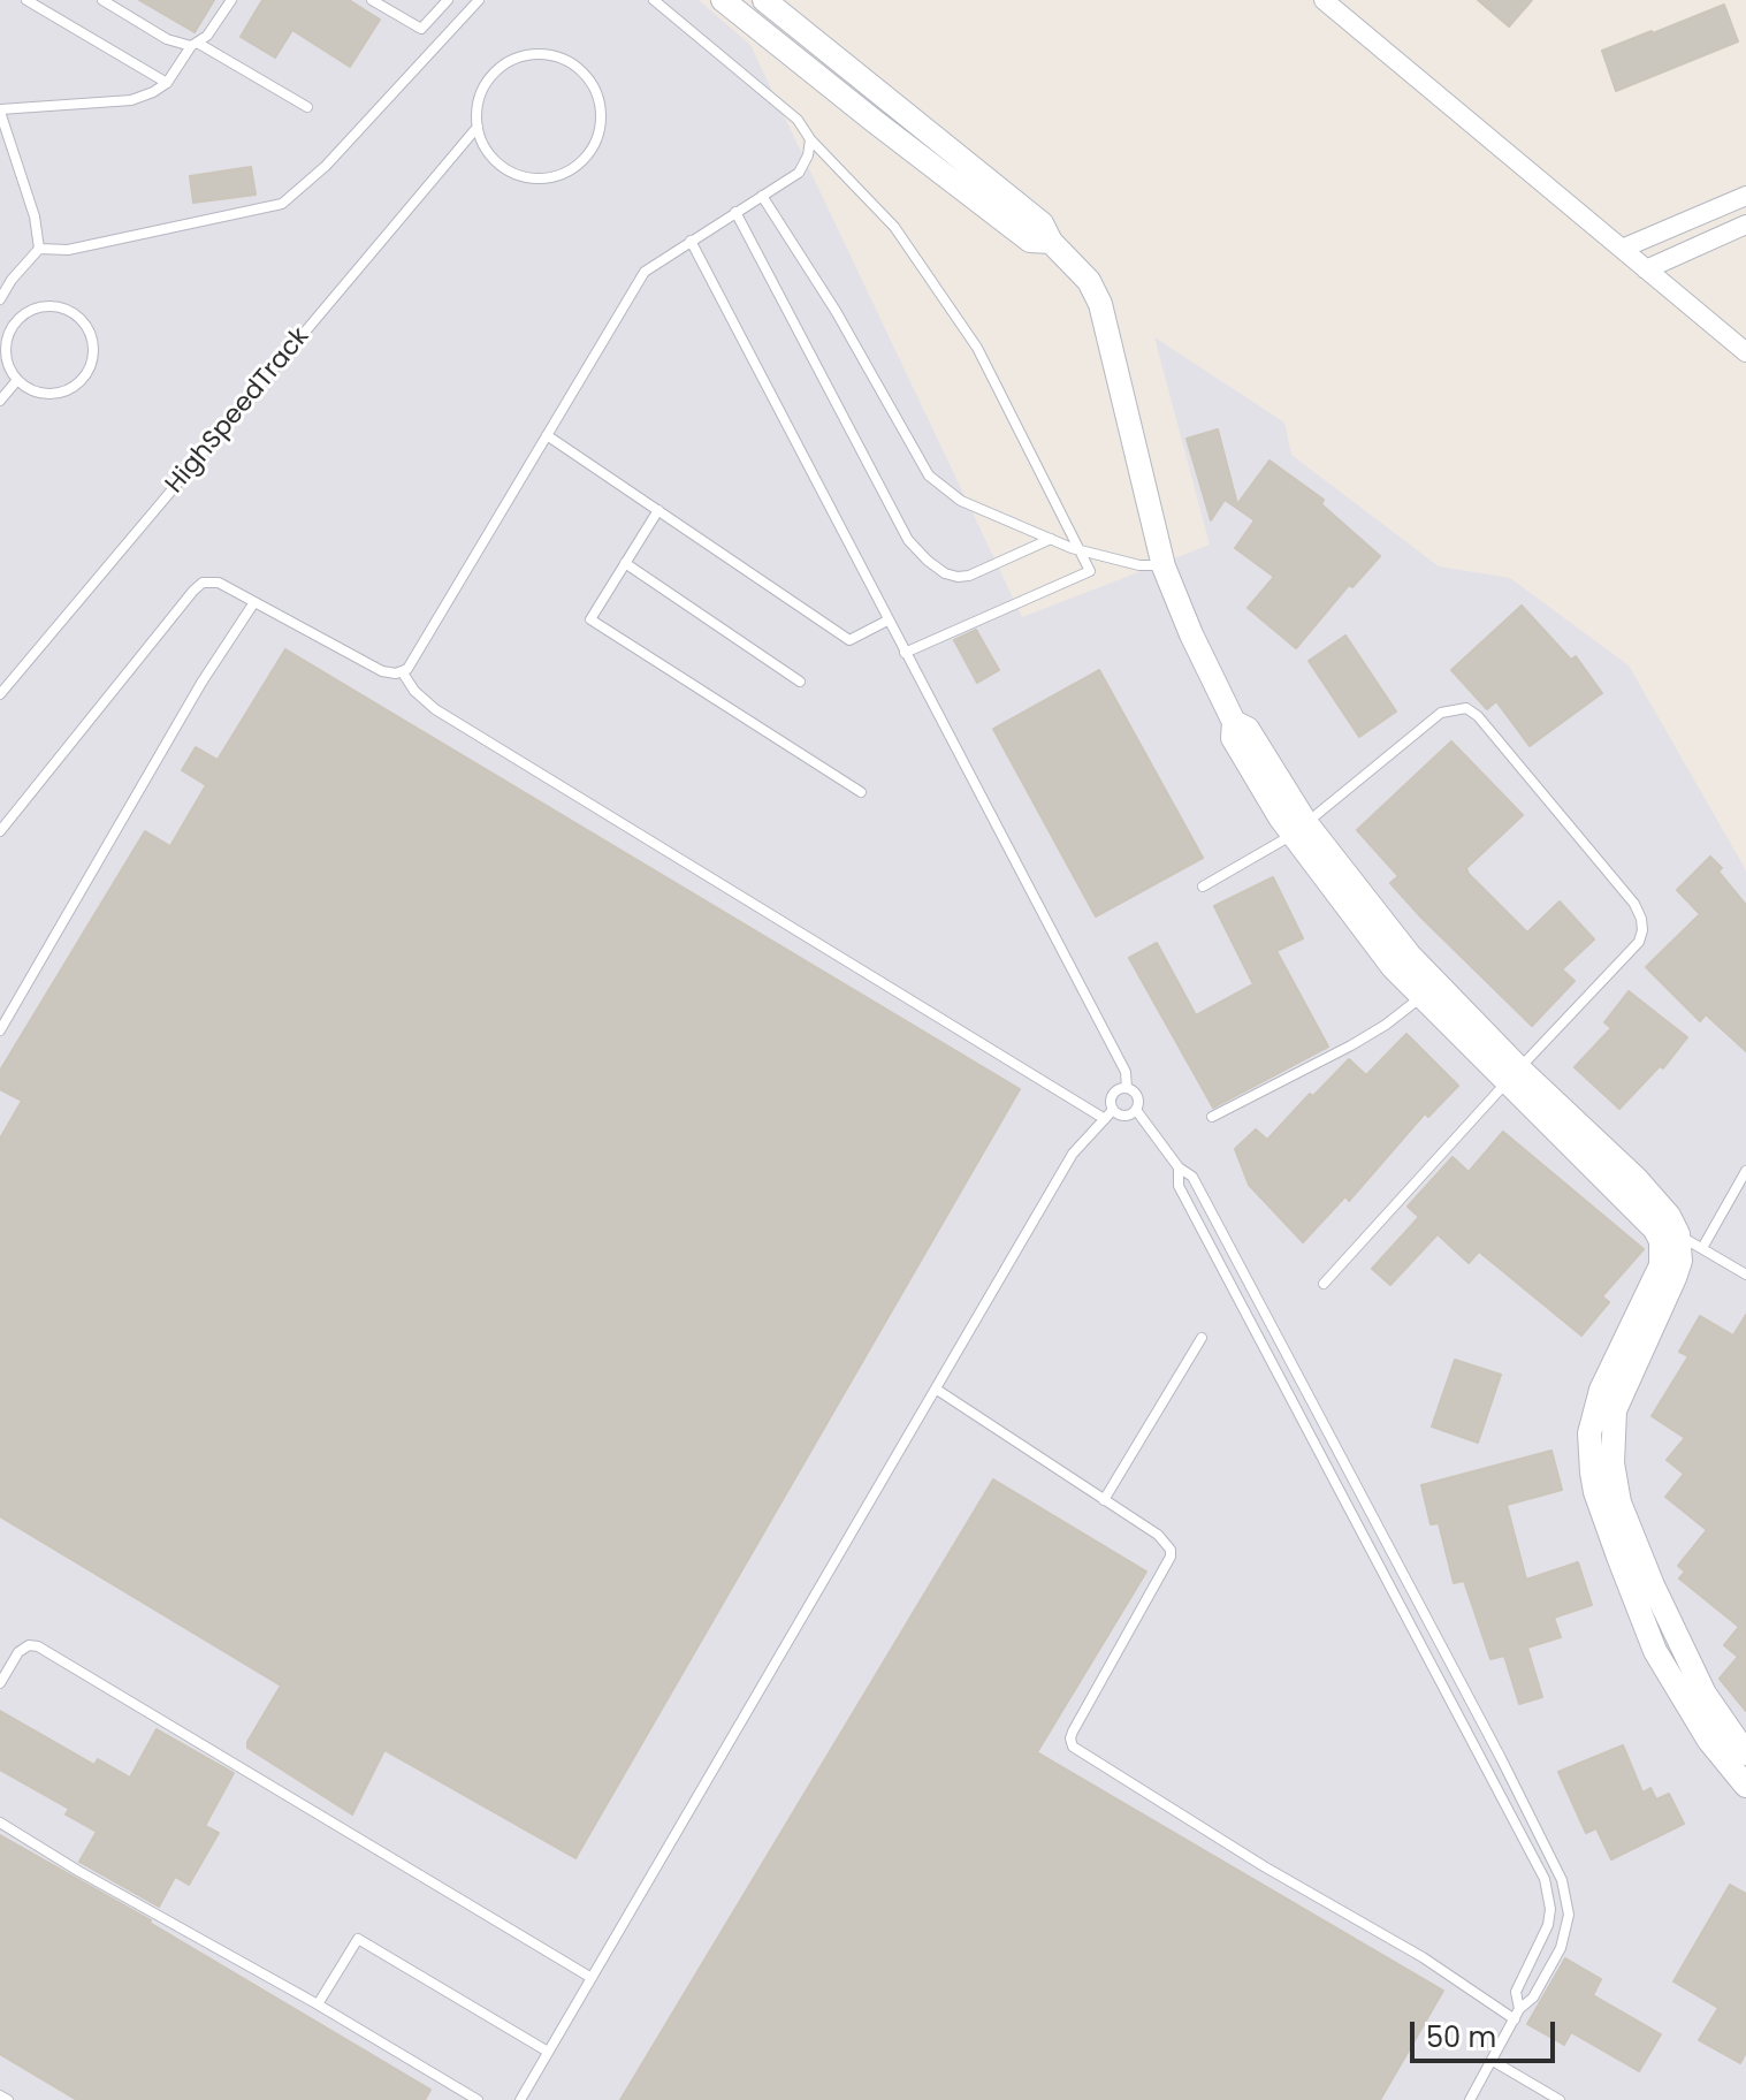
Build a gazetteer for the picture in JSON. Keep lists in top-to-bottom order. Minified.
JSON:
{"streets":{"lane":["HighSpeedTrack"]},"scale_bar":"50 m"}
